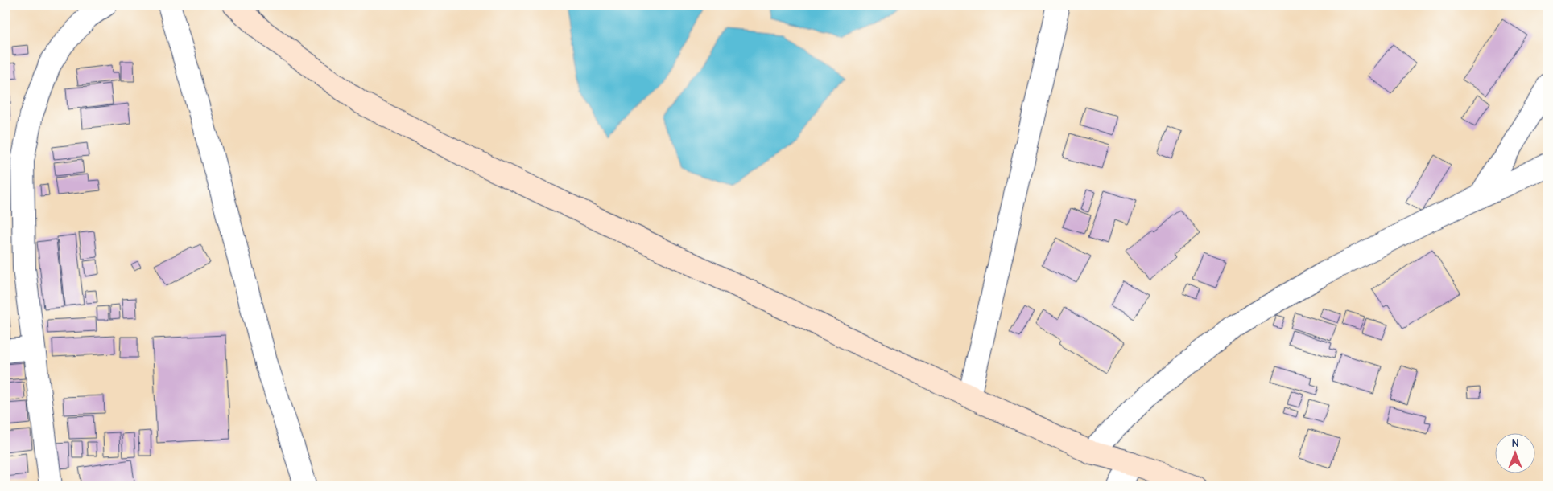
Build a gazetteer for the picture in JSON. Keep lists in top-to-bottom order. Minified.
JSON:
{"north":"top"}
